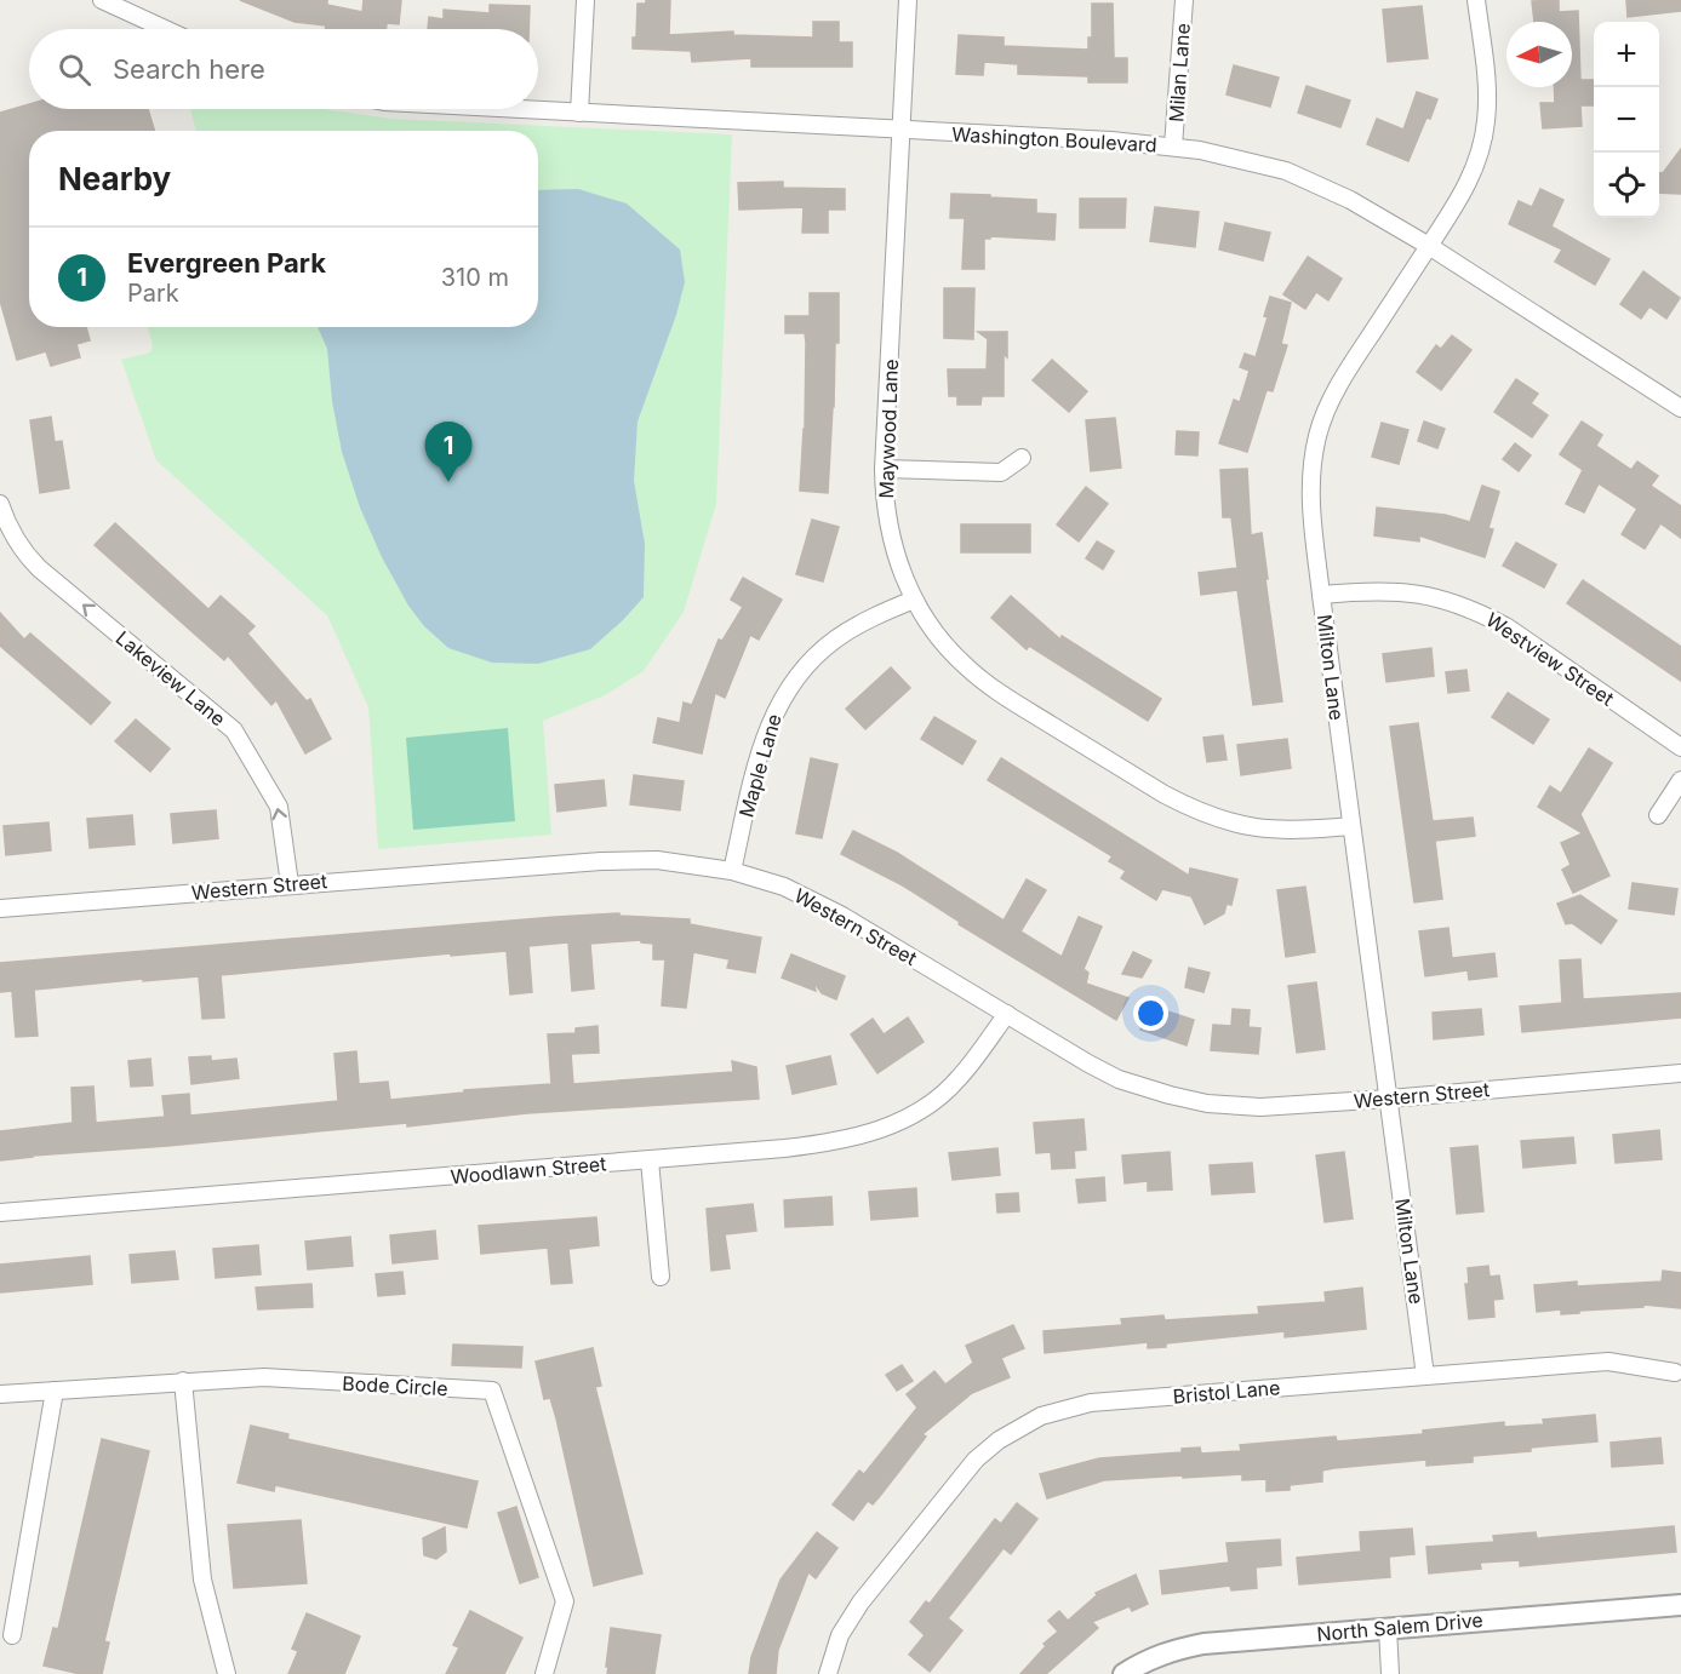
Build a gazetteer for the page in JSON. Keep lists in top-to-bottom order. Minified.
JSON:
{"streets":{"street":["Milan Lane","Washington Boulevard","Maywood Lane","Westview Street","Milton Lane","Lakeview Lane","Maple Lane","Western Street","Woodlawn Street","Bode Circle","Bristol Lane","North Salem Drive"]},"crossings":[["Milan Lane","Washington Boulevard"],["Washington Boulevard","Maywood Lane"],["Washington Boulevard","Milton Lane"],["Maywood Lane","Milton Lane"],["Maywood Lane","Maple Lane"],["Westview Street","Milton Lane"],["Milton Lane","Western Street"],["Milton Lane","Bristol Lane"],["Lakeview Lane","Western Street"],["Maple Lane","Western Street"],["Western Street","Woodlawn Street"]],"one_way":["Lakeview Lane"],"north":"left","page":{"map_buttons":["+","−"],"search":"Search here","heading":"Nearby","list":[{"mark":"1","name":"Evergreen Park","note":"Park","value":"310 m"}],"pins":"1"}}
